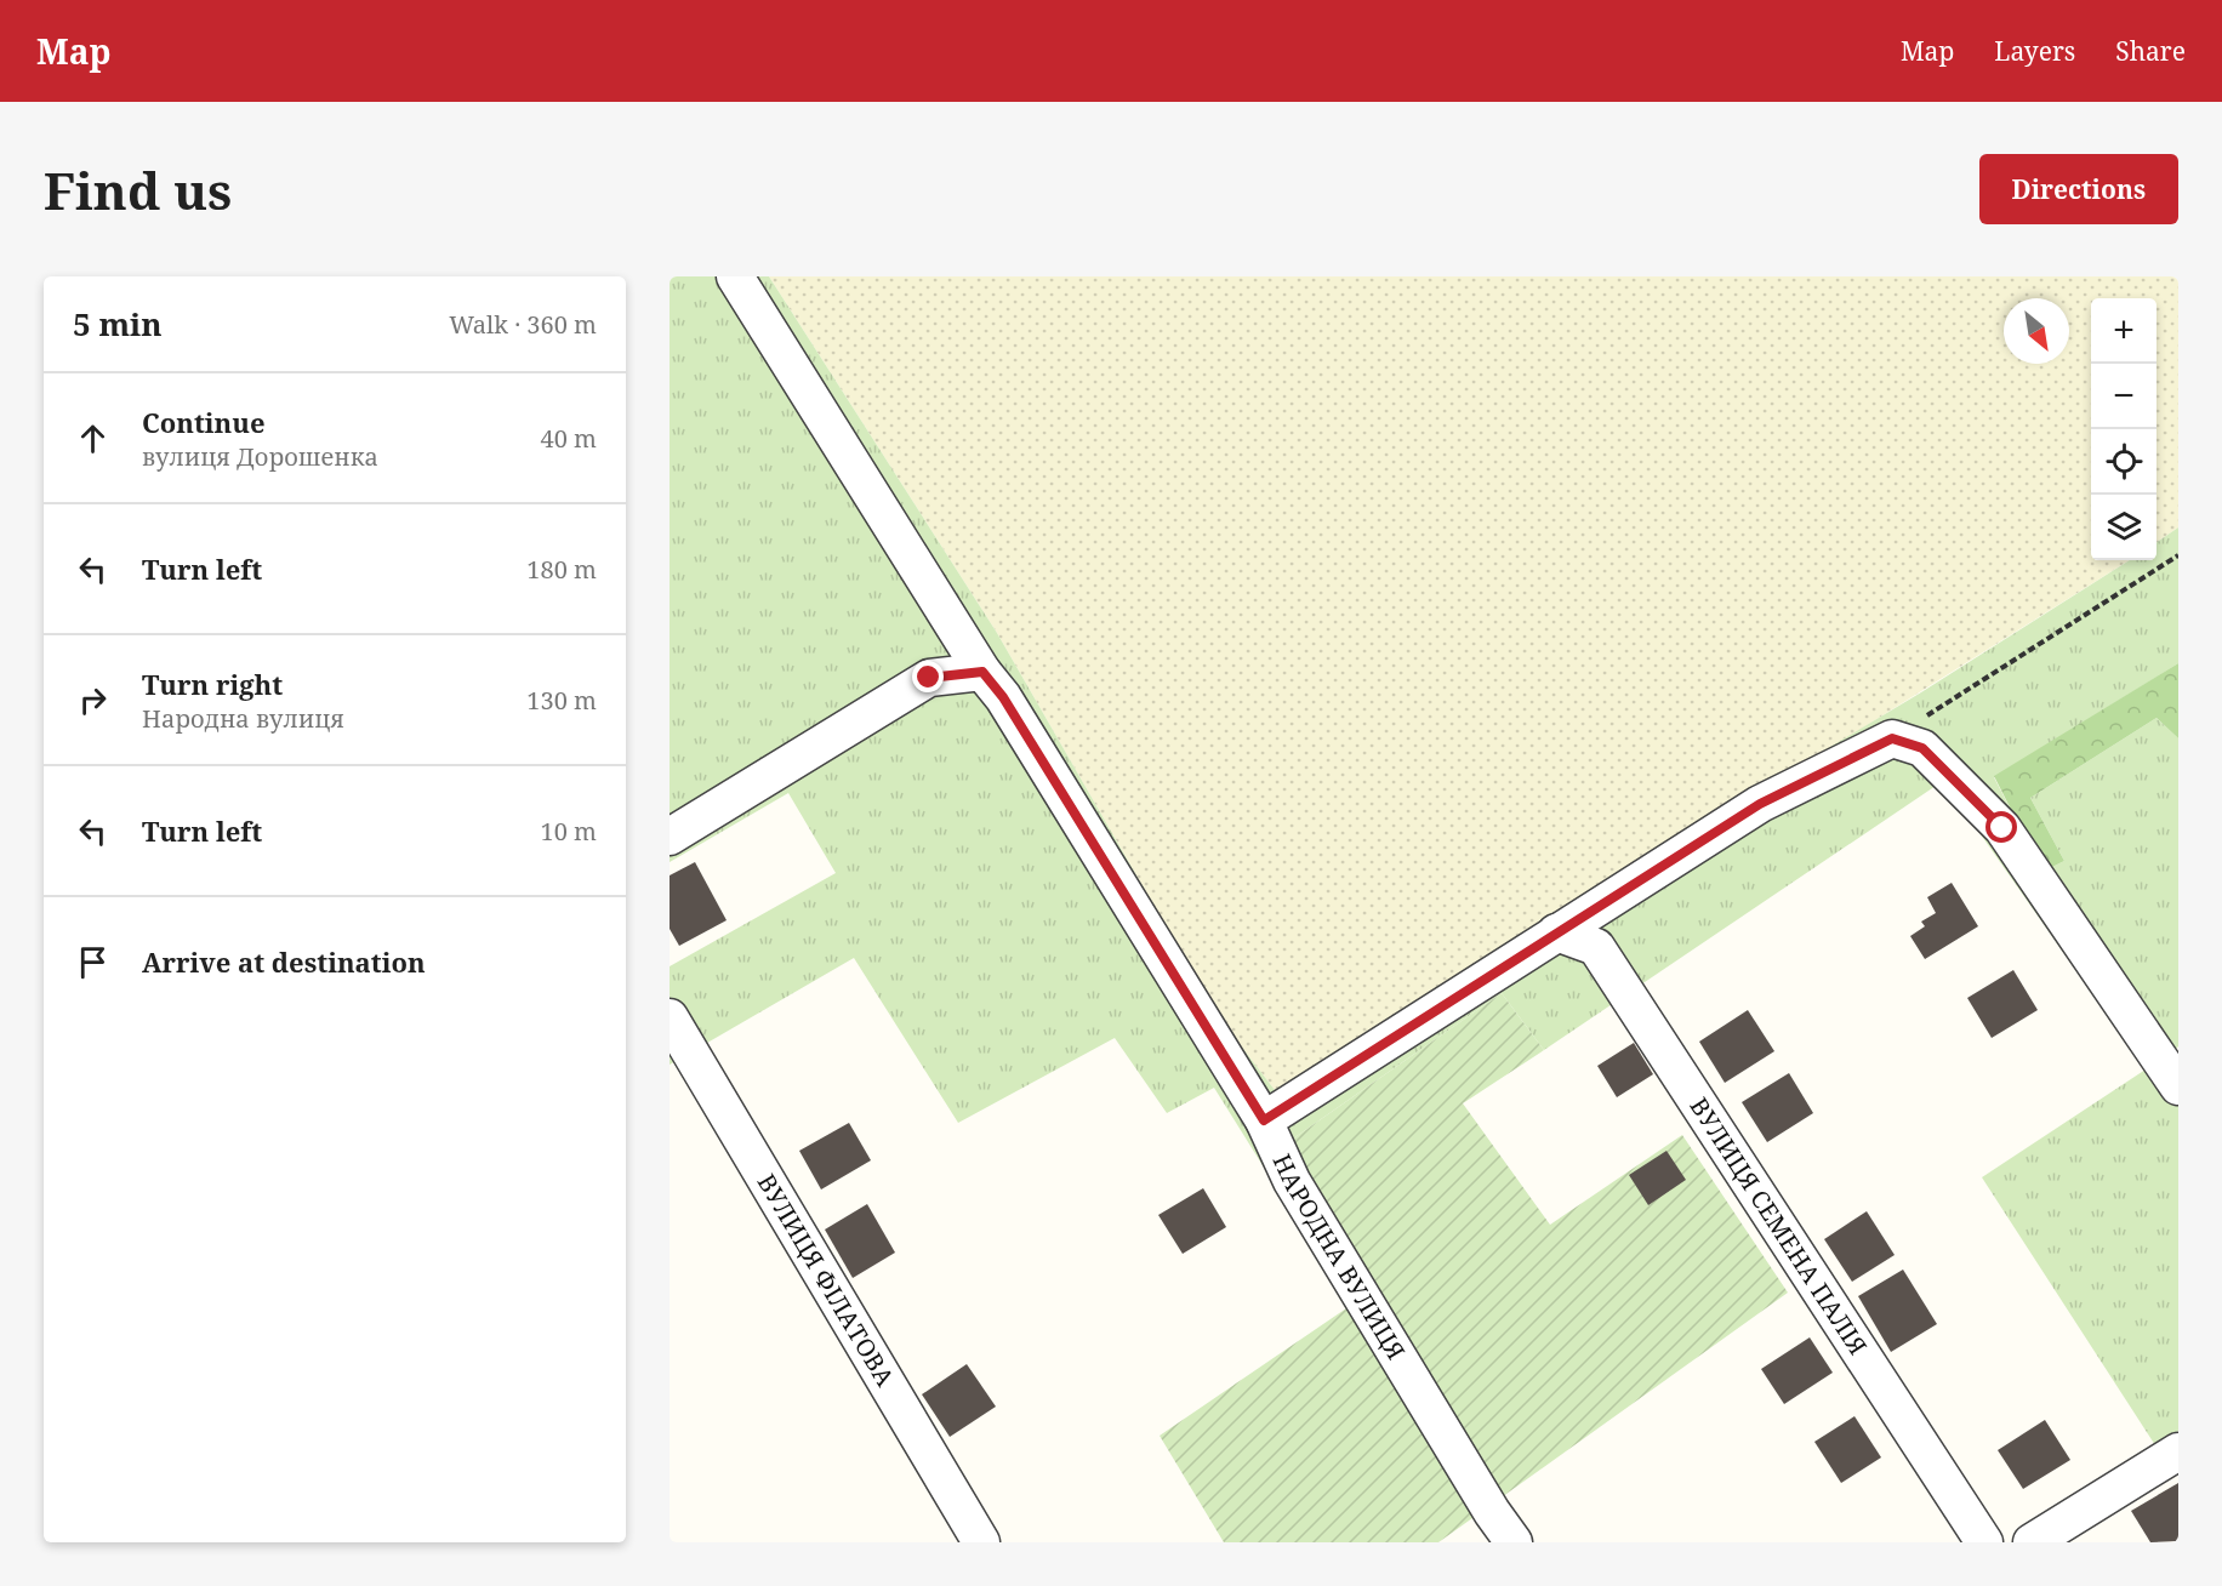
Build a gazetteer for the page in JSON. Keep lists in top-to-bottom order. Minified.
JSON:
{"streets":{"street":["ВУЛИЦЯ СЕМЕНА ПАЛІЯ","НАРОДНА ВУЛИЦЯ","ВУЛИЦЯ ФІЛАТОВА"]},"north":"bottom right","page":{"header":"Map","nav":["Map","Layers","Share"],"buttons":"Directions","title":"Find us","heading":["5 min","Walk · 360 m"],"map_buttons":["+","−"],"list":[["Continue","вулиця Дорошенка","40 m"],["Turn left","180 m"],["Turn right","Народна вулиця","130 m"],["Turn left","10 m"],"Arrive at destination"]}}
